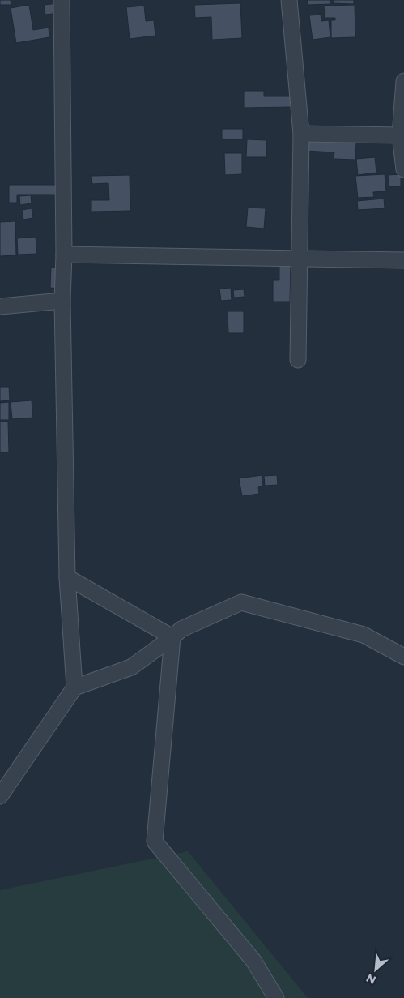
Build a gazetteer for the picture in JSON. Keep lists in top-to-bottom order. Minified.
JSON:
{"north":"bottom left"}
